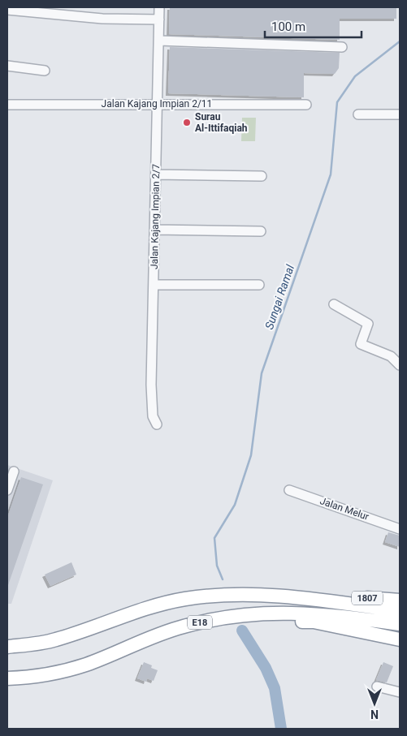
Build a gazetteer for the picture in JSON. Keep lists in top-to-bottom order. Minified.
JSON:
{"streets":{"highway":["1807","E18"],"street":["Jalan Kajang Impian 2/11","Jalan Kajang Impian 2/7","Jalan Melur"]},"crossings":[["Jalan Kajang Impian 2/11","Jalan Kajang Impian 2/7"]],"water":["Sungai Ramal"],"places":["Surau Al-Ittifaqiah"],"scale_bar":"100 m","north":"bottom"}
